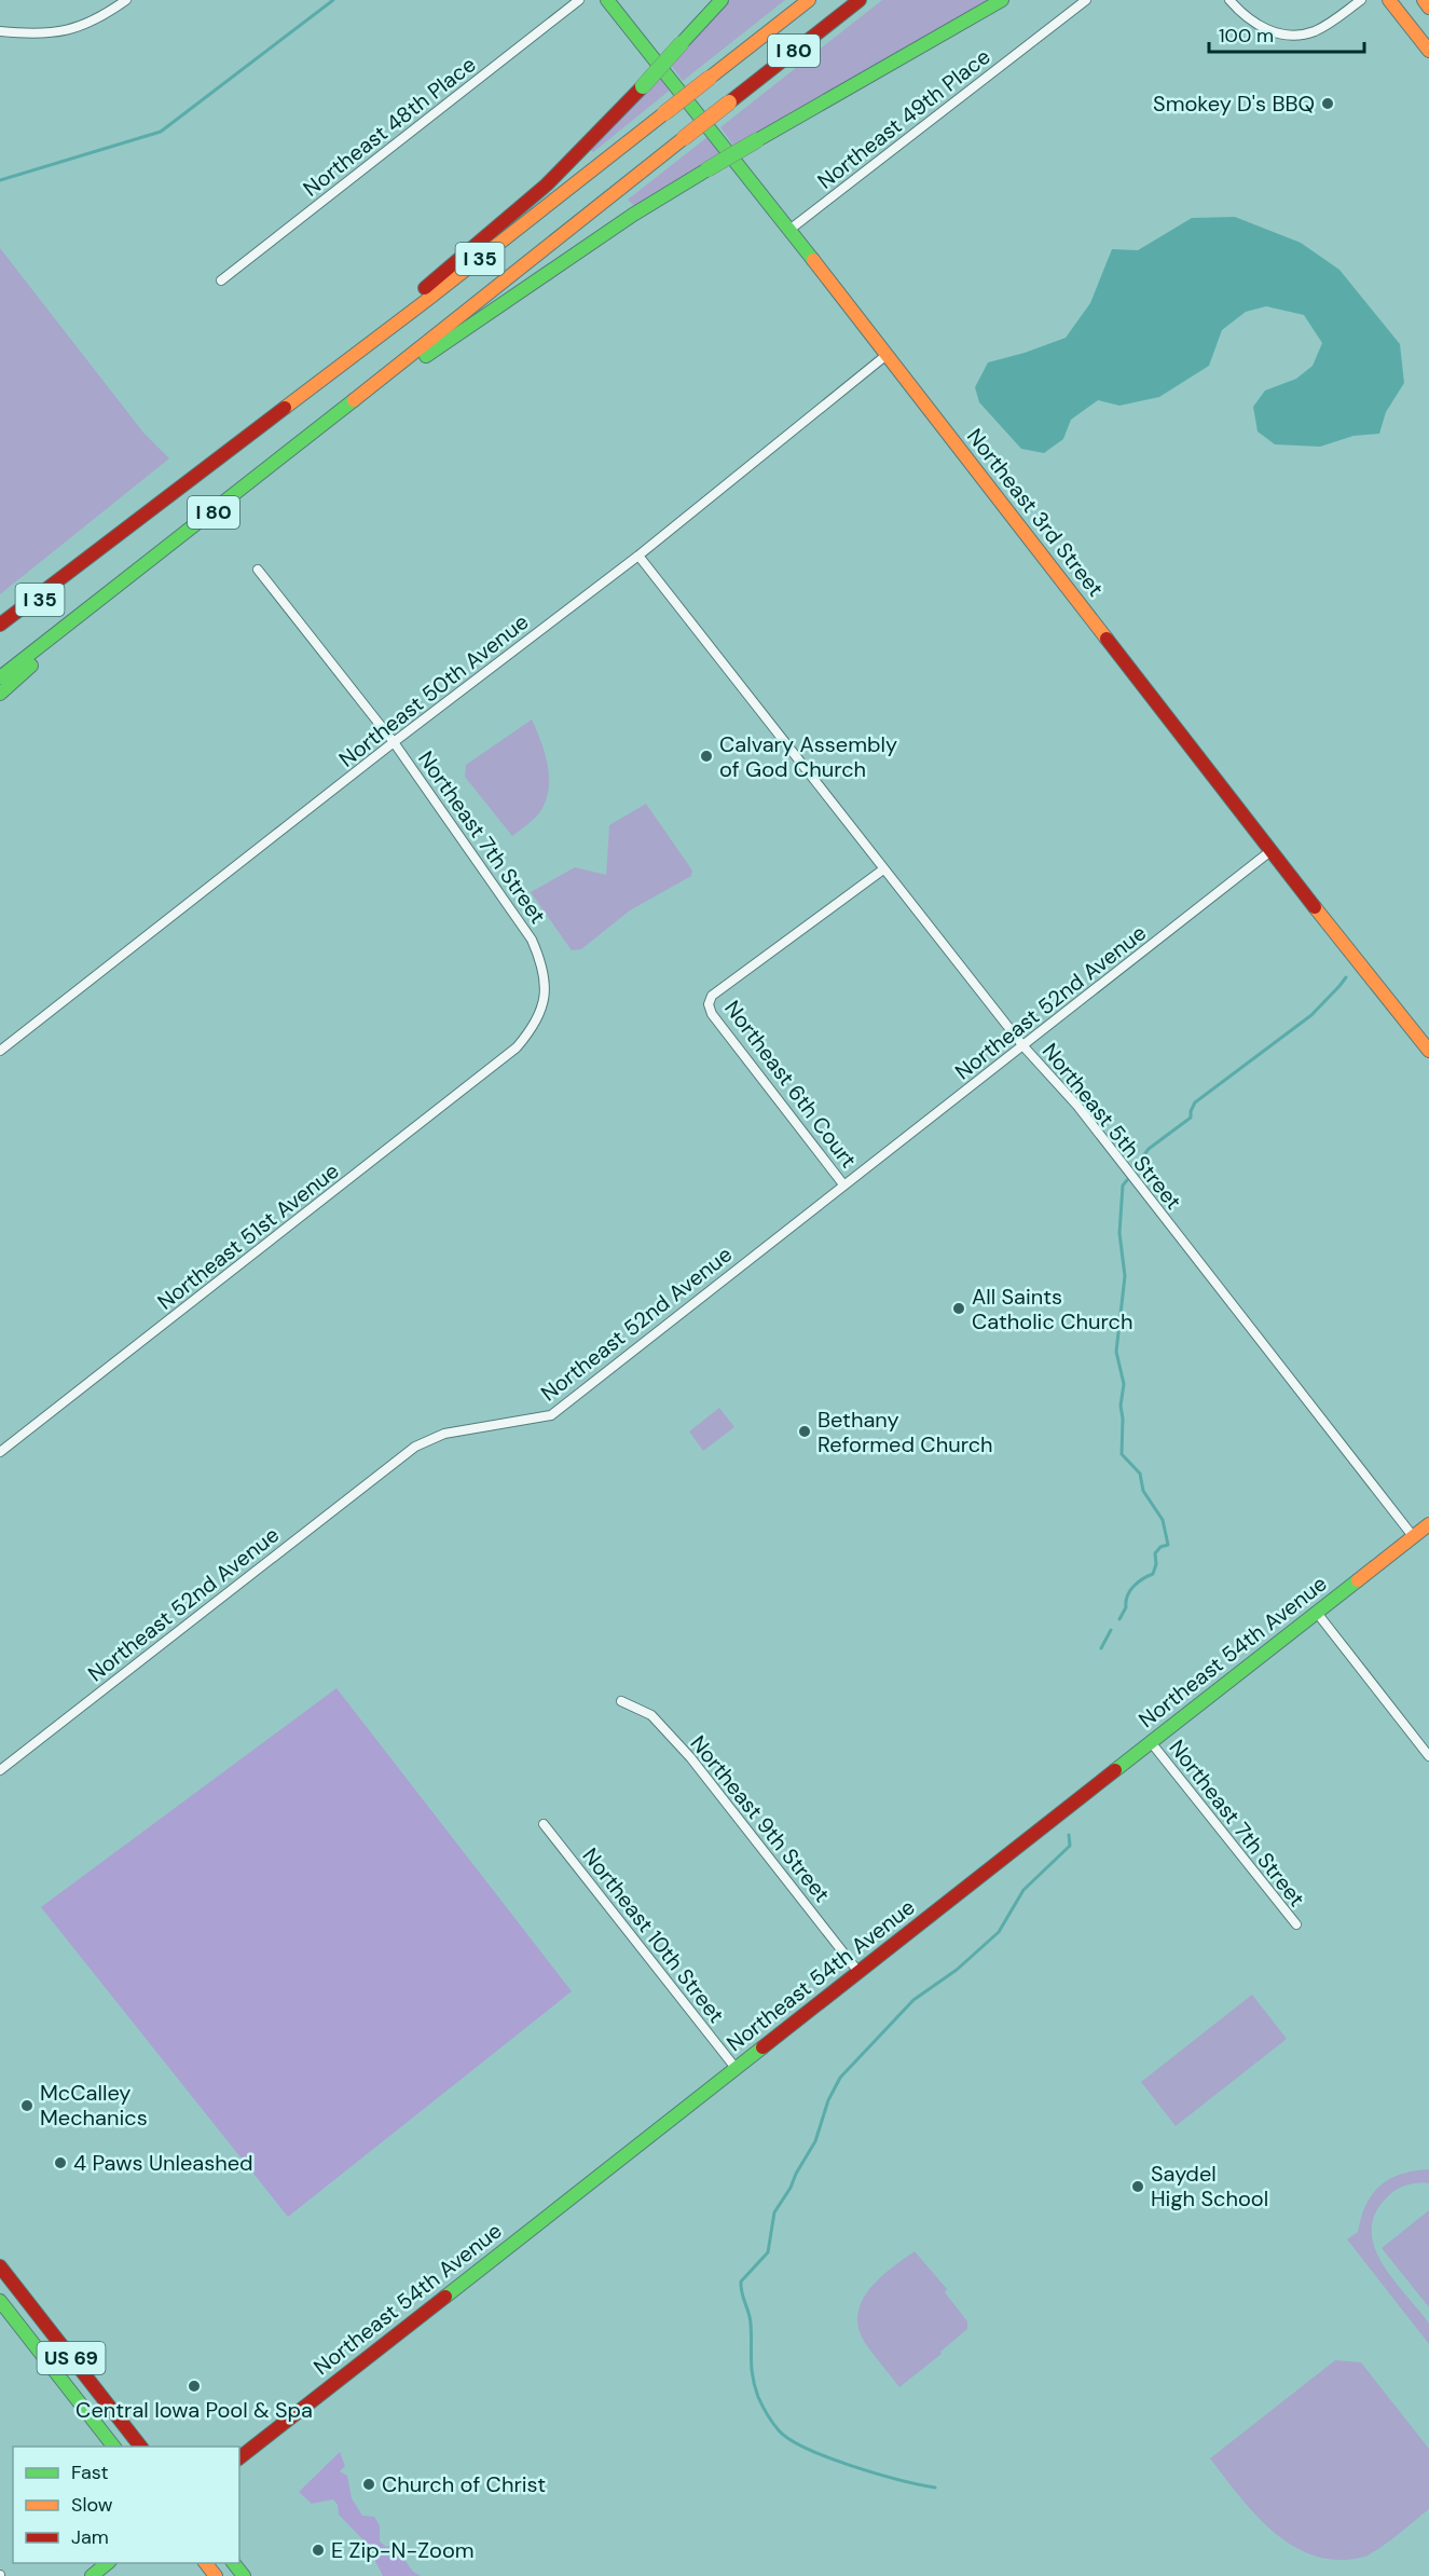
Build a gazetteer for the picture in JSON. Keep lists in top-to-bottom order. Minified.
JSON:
{"streets":{"main road":["I 80","I 35","Northeast 3rd Street","Northeast 54th Avenue","US 69"],"street":["Northeast 49th Place","Northeast 48th Place","Northeast 50th Avenue","Northeast 7th Street","Northeast 52nd Avenue","Northeast 6th Court","Northeast 5th Street","Northeast 51st Avenue","Northeast 9th Street","Northeast 10th Street"]},"crossings":[["I 80","I 35"],["Northeast 49th Place","Northeast 3rd Street"],["Northeast 3rd Street","Northeast 50th Avenue"],["Northeast 3rd Street","Northeast 52nd Avenue"],["Northeast 50th Avenue","Northeast 7th Street"],["Northeast 50th Avenue","Northeast 5th Street"],["Northeast 7th Street","Northeast 51st Avenue"],["Northeast 7th Street","Northeast 54th Avenue"],["Northeast 52nd Avenue","Northeast 6th Court"],["Northeast 52nd Avenue","Northeast 5th Street"],["Northeast 6th Court","Northeast 5th Street"],["Northeast 5th Street","Northeast 54th Avenue"],["Northeast 54th Avenue","Northeast 9th Street"],["Northeast 54th Avenue","Northeast 10th Street"]],"places":["Smokey D's BBQ","Calvary Assembly of God Church","All Saints Catholic Church","Bethany Reformed Church","McCalley Mechanics","4 Paws Unleashed","Saydel High School","Central Iowa Pool & Spa","Church of Christ","E Zip-N-Zoom"],"legend":["Fast","Slow","Jam"],"scale_bar":"100 m"}
